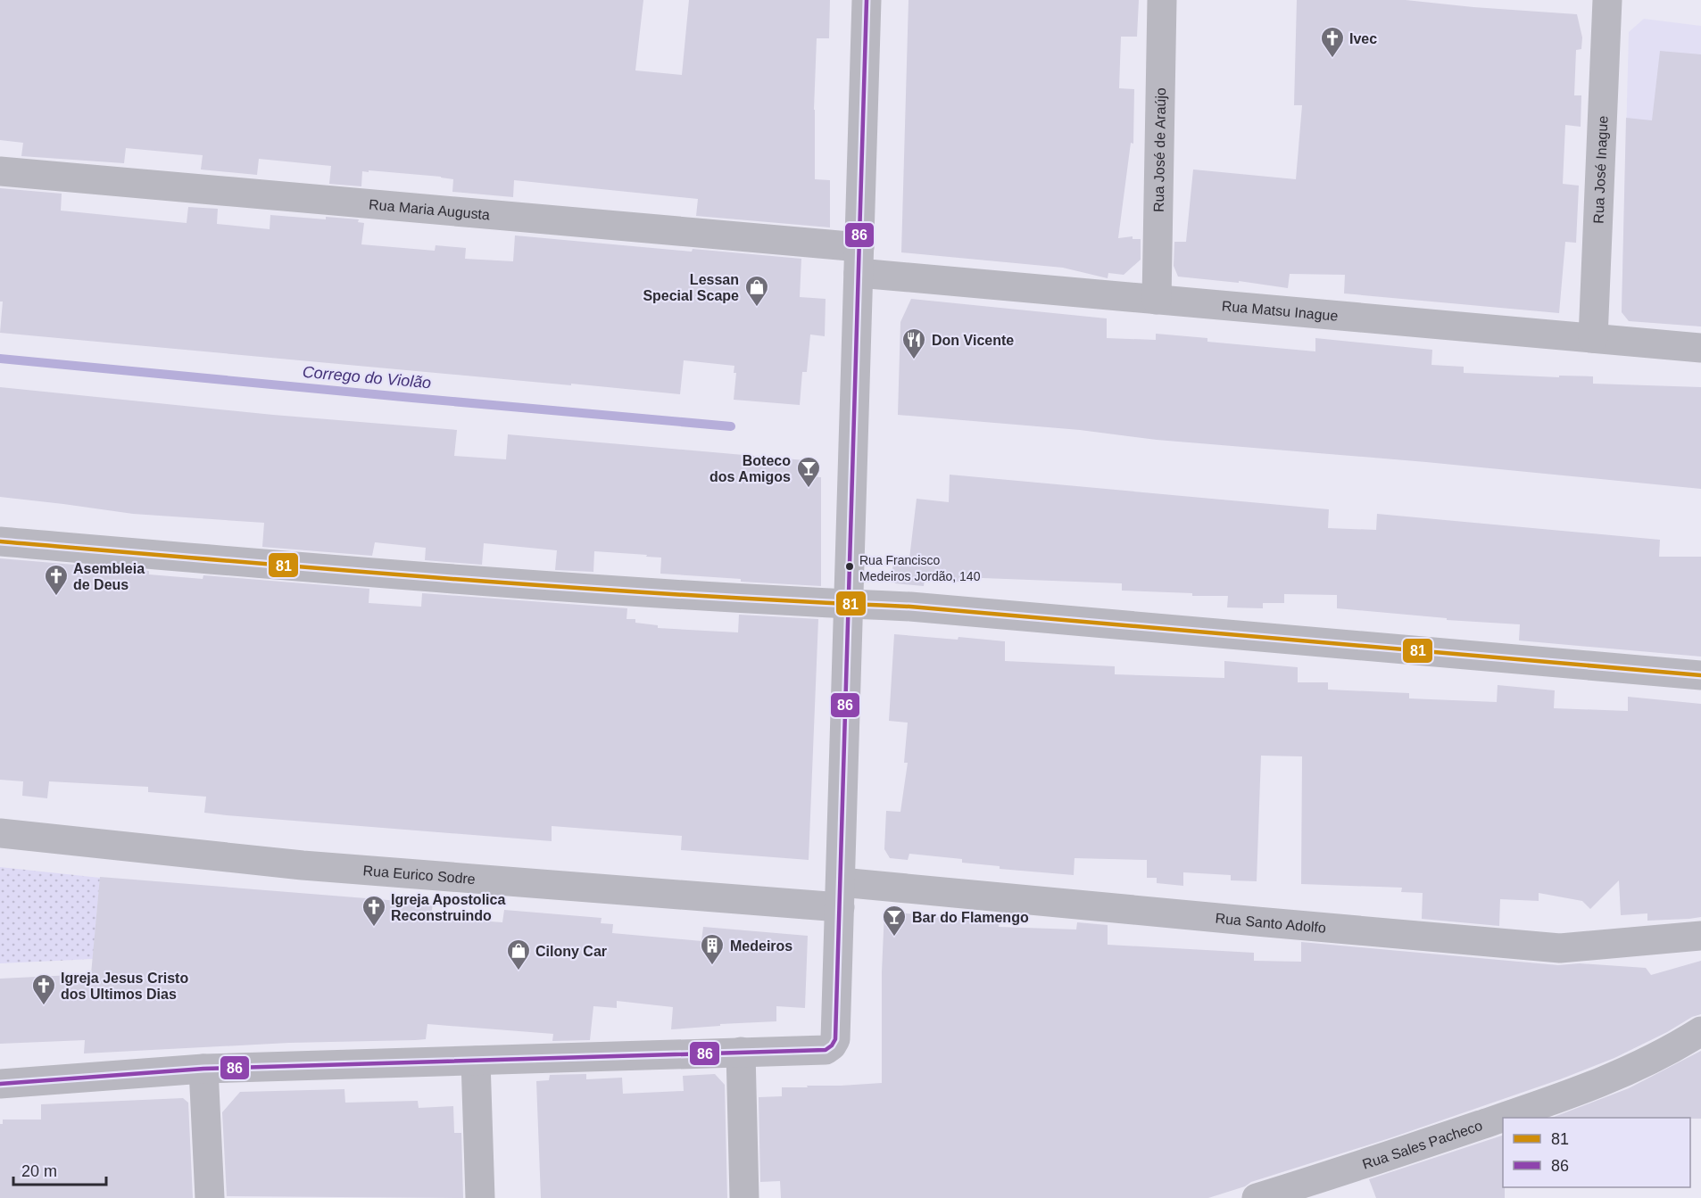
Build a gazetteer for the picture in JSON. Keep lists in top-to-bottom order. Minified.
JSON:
{"streets":{"street":["Rua José de Araújo","Rua José Inague","Rua Maria Augusta","Rua Matsu Inague","Rua Eurico Sodre","Rua Santo Adolfo","Rua Sales Pacheco"]},"crossings":[["Rua José de Araújo","Rua Matsu Inague"],["Rua José Inague","Rua Matsu Inague"],["Rua Maria Augusta","Rua Matsu Inague"],["Rua Eurico Sodre","Rua Santo Adolfo"]],"water":["Corrego do Violão"],"places":{"church":["Ivec","Asembleia de Deus","Igreja Apostolica Reconstruindo","Igreja Jesus Cristo dos Ultimos Dias"],"shop":["Lessan Special Scape","Cilony Car"],"restaurant":["Don Vicente"],"bar":["Boteco dos Amigos","Bar do Flamengo"],"other":["Rua Francisco Medeiros Jordão, 140"],"building":["Medeiros"]},"lines":["transit line 86","transit line 81"],"legend":["81","86"],"scale_bar":"20 m"}
